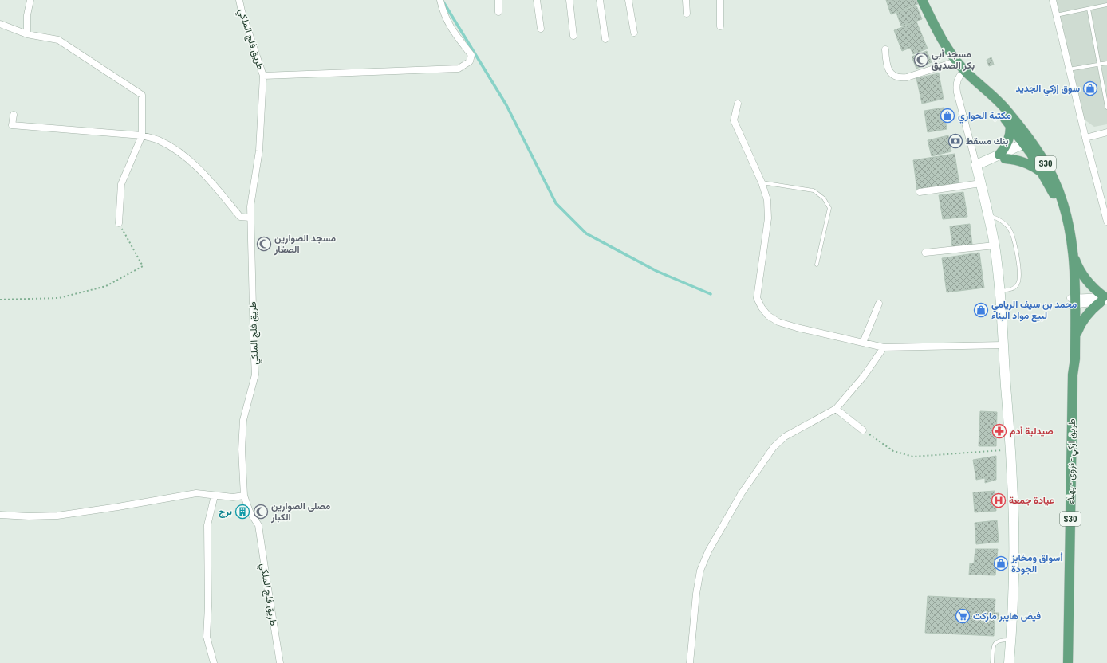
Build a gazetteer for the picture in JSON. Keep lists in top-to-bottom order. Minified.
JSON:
{"streets":{"main road":["S30","طريق ازكي - نزوى - بهلاء"],"street":["طريق فلج الملكي"]},"places":{"mosque":["مسجد أبي بكر الصديق","مسجد الصوارين الصغار","مصلى الصوارين الكبار"],"shop":["سوق إزكي الجديد","مكتبة الحواري","محمد بن سيف الريامي لبيع مواد البناء","أسواق ومخابز الجودة"],"bank":["بنك مسقط"],"pharmacy":["صيدلية أدم"],"hospital":["عيادة جمعة"],"building":["برج"],"supermarket":["فيض هايبر ماركت"]}}
